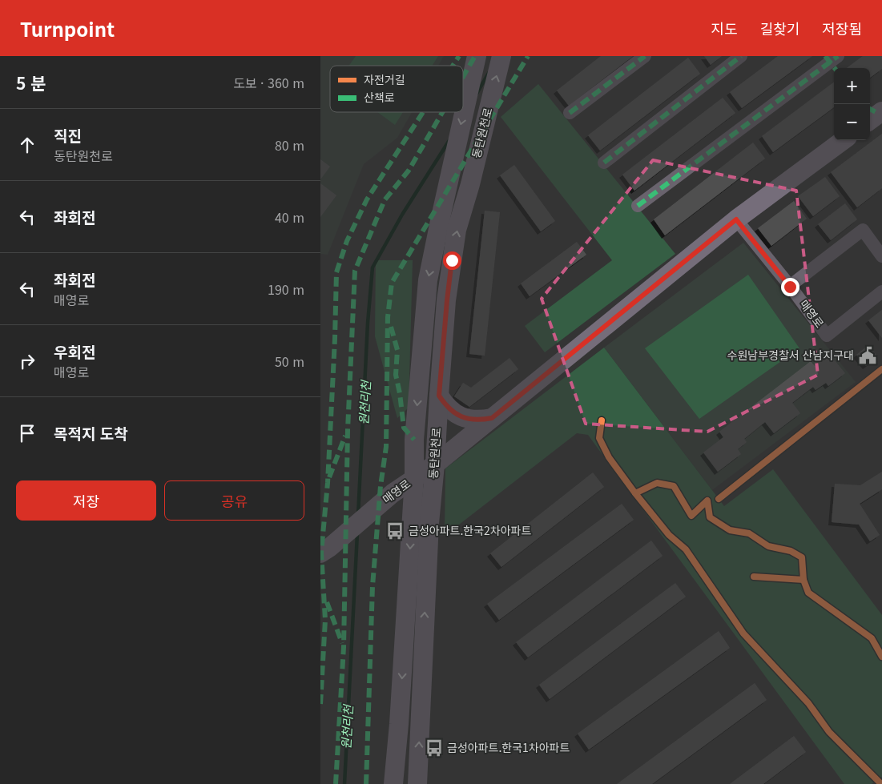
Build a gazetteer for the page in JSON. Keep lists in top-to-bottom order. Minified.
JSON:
{"streets":{"main road":["동탄원천로","매영로"]},"crossings":[["동탄원천로","매영로"]],"water":["원천리천"],"places":{"public building":["수원남부경찰서 산남지구대"],"bus stop":["금성아파트.한국2차아파트","금성아파트.한국1차아파트"]},"legend":["자전거길","산책로"],"page":{"header":"Turnpoint","nav":["지도","길찾기","저장됨"],"heading":["5 분","도보 · 360 m"],"map_buttons":["+","−"],"list":[["직진","동탄원천로","80 m"],["좌회전","40 m"],["좌회전","매영로","190 m"],["우회전","매영로","50 m"],"목적지 도착"],"buttons":["저장","공유"]}}
